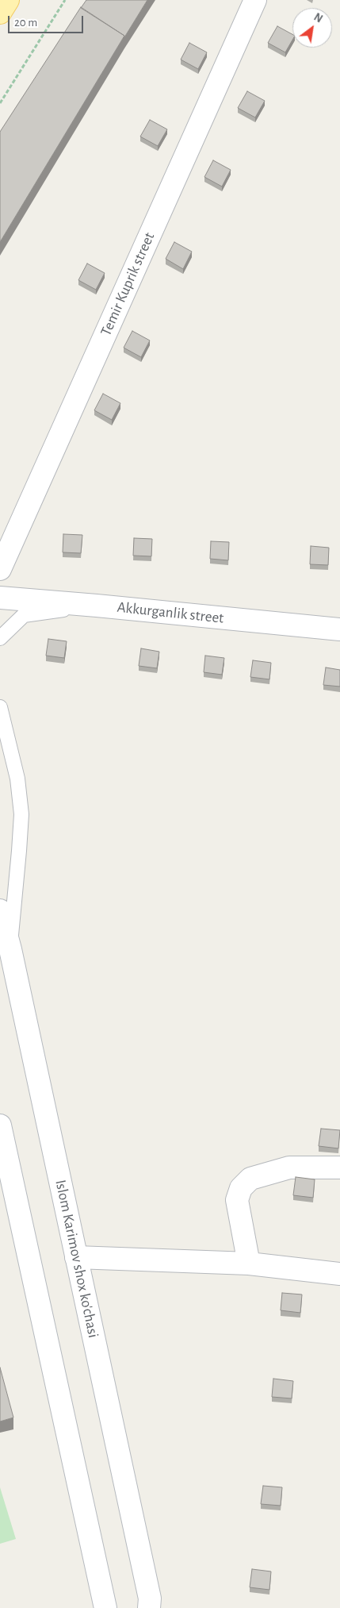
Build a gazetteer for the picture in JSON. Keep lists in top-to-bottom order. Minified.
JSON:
{"streets":{"street":["Temir Kuprik street","Akkurganlik street","Islom Karimov shox ko'chasi"]},"scale_bar":"20 m","north":"top right"}
